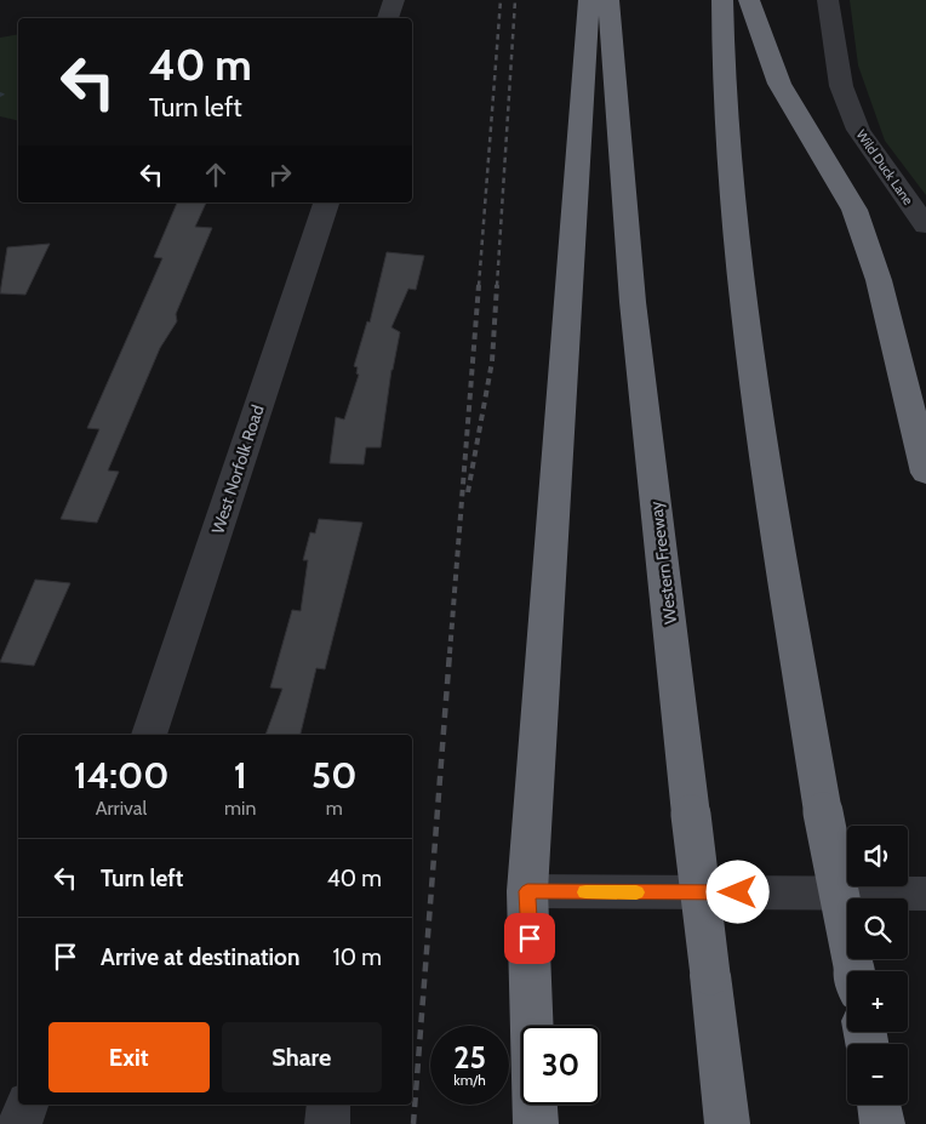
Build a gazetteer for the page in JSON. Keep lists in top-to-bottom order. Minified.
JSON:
{"streets":{"highway":["Western Freeway"],"street":["Wild Duck Lane","West Norfolk Road"]},"page":{"turn":["40 m","Turn left"],"eta":["14:00","Arrival","1","min","50","m"],"map_buttons":["+","−"],"list":[{"name":"Turn left","value":"40 m"},{"name":"Arrive at destination","value":"10 m"}],"buttons":["Exit","Share"],"speed":"25 km/h","limit":"30"}}
